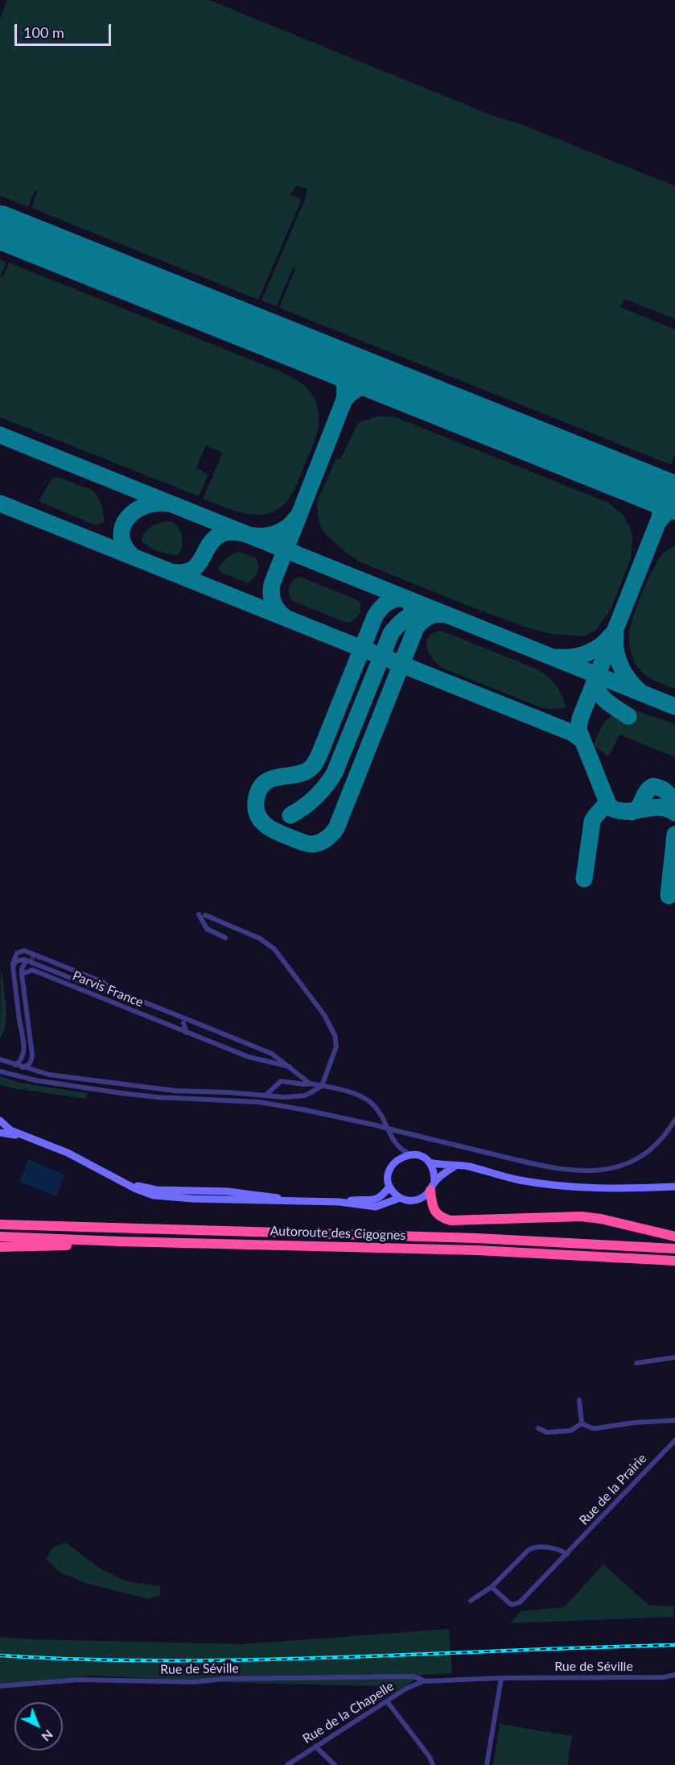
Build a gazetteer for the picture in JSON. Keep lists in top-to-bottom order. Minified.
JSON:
{"streets":{"highway":["Autoroute des Cigognes"],"street":["Parvis France","Rue de la Prairie","Rue de Séville","Rue de la Chapelle"]},"crossings":[["Rue de Séville","Rue de la Chapelle"]],"scale_bar":"100 m","north":"bottom right"}
